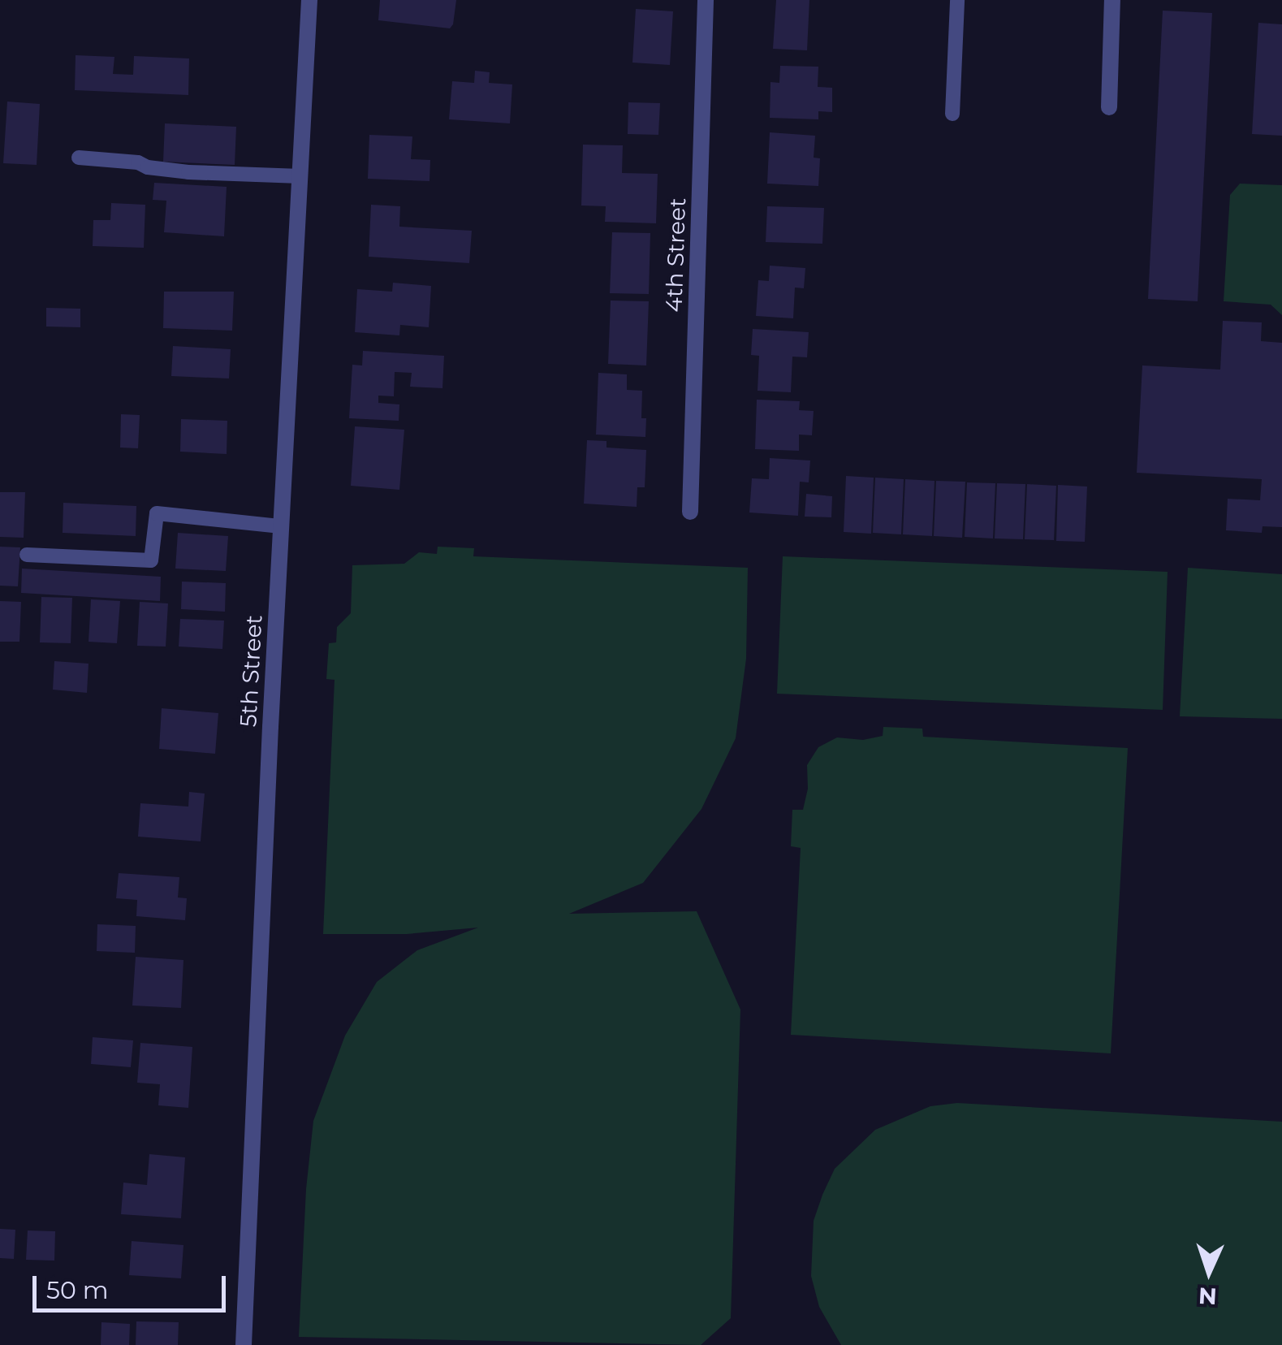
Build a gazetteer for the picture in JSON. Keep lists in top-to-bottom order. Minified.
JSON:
{"streets":{"street":["4th Street","5th Street"]},"scale_bar":"50 m","north":"bottom"}
